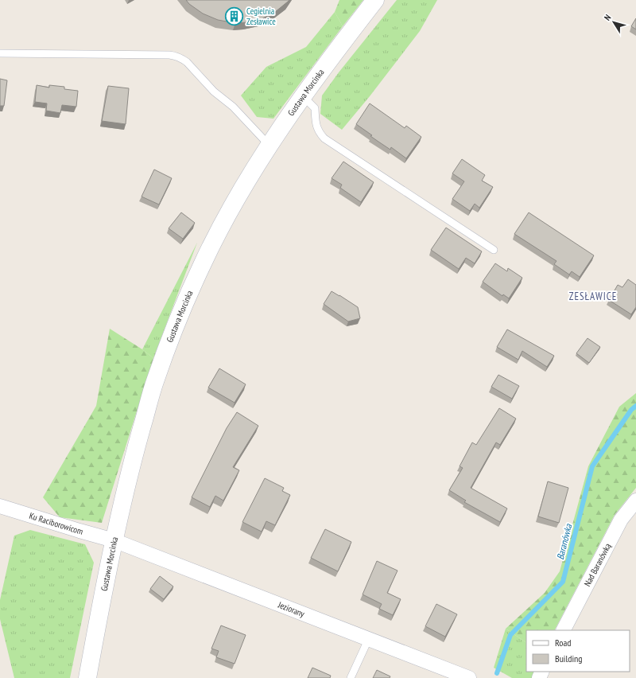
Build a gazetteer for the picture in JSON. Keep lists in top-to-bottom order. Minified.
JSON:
{"streets":{"street":["Gustawa Morcinka","Ku Raciborowicom","Nad Baranówką","Jeziorany"]},"crossings":[["Gustawa Morcinka","Ku Raciborowicom"],["Gustawa Morcinka","Jeziorany"],["Ku Raciborowicom","Jeziorany"]],"districts":["ZESŁAWICE"],"water":["Baranówka"],"places":{"building":["Cegielnia Zesławice"]},"legend":["Road","Building"],"north":"top left"}
